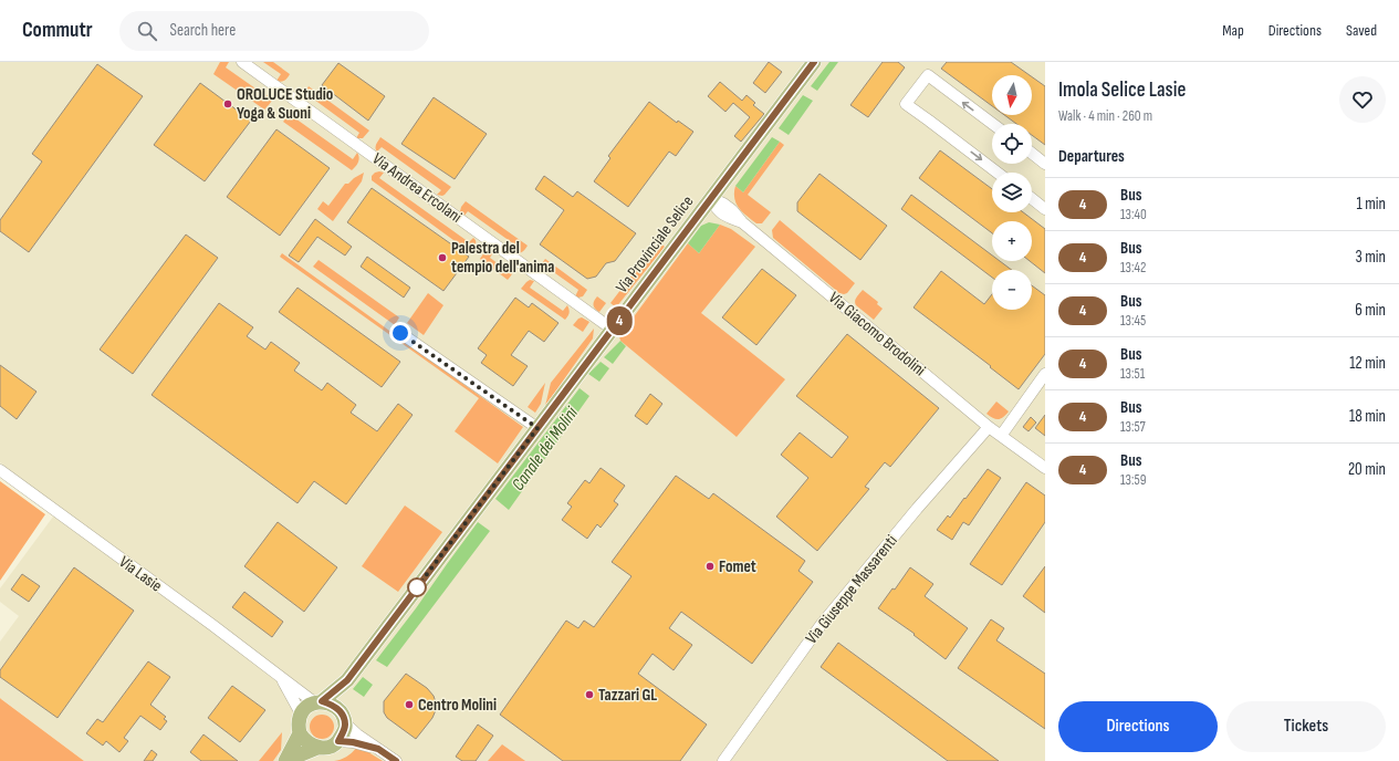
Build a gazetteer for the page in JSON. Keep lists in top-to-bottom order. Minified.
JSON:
{"streets":{"main road":["Via Provinciale Selice"],"street":["Via Andrea Ercolani","Via Giacomo Brodolini","Via Lasie","Via Giuseppe Massarenti"]},"crossings":[["Via Andrea Ercolani","Via Provinciale Selice"],["Via Provinciale Selice","Via Giacomo Brodolini"],["Via Provinciale Selice","Via Lasie"],["Via Giacomo Brodolini","Via Giuseppe Massarenti"]],"water":["Canale dei Molini"],"places":["OROLUCE Studio Yoga & Suoni","Palestra del tempio dell'anima","Fomet","Tazzari GL","Centro Molini"],"lines":["bus line 4"],"north":"bottom","page":{"header":"Commutr","search":"Search here","nav":["Map","Directions","Saved"],"on_map":"4","heading":[["Imola Selice Lasie","Walk · 4 min · 260 m"],"Departures"],"map_buttons":["+","−"],"list":[{"mark":"4","name":"Bus","note":"13:40","value":"1 min"},{"mark":"4","name":"Bus","note":"13:42","value":"3 min"},{"mark":"4","name":"Bus","note":"13:45","value":"6 min"},{"mark":"4","name":"Bus","note":"13:51","value":"12 min"},{"mark":"4","name":"Bus","note":"13:57","value":"18 min"},{"mark":"4","name":"Bus","note":"13:59","value":"20 min"}],"buttons":["Directions","Tickets"]}}
